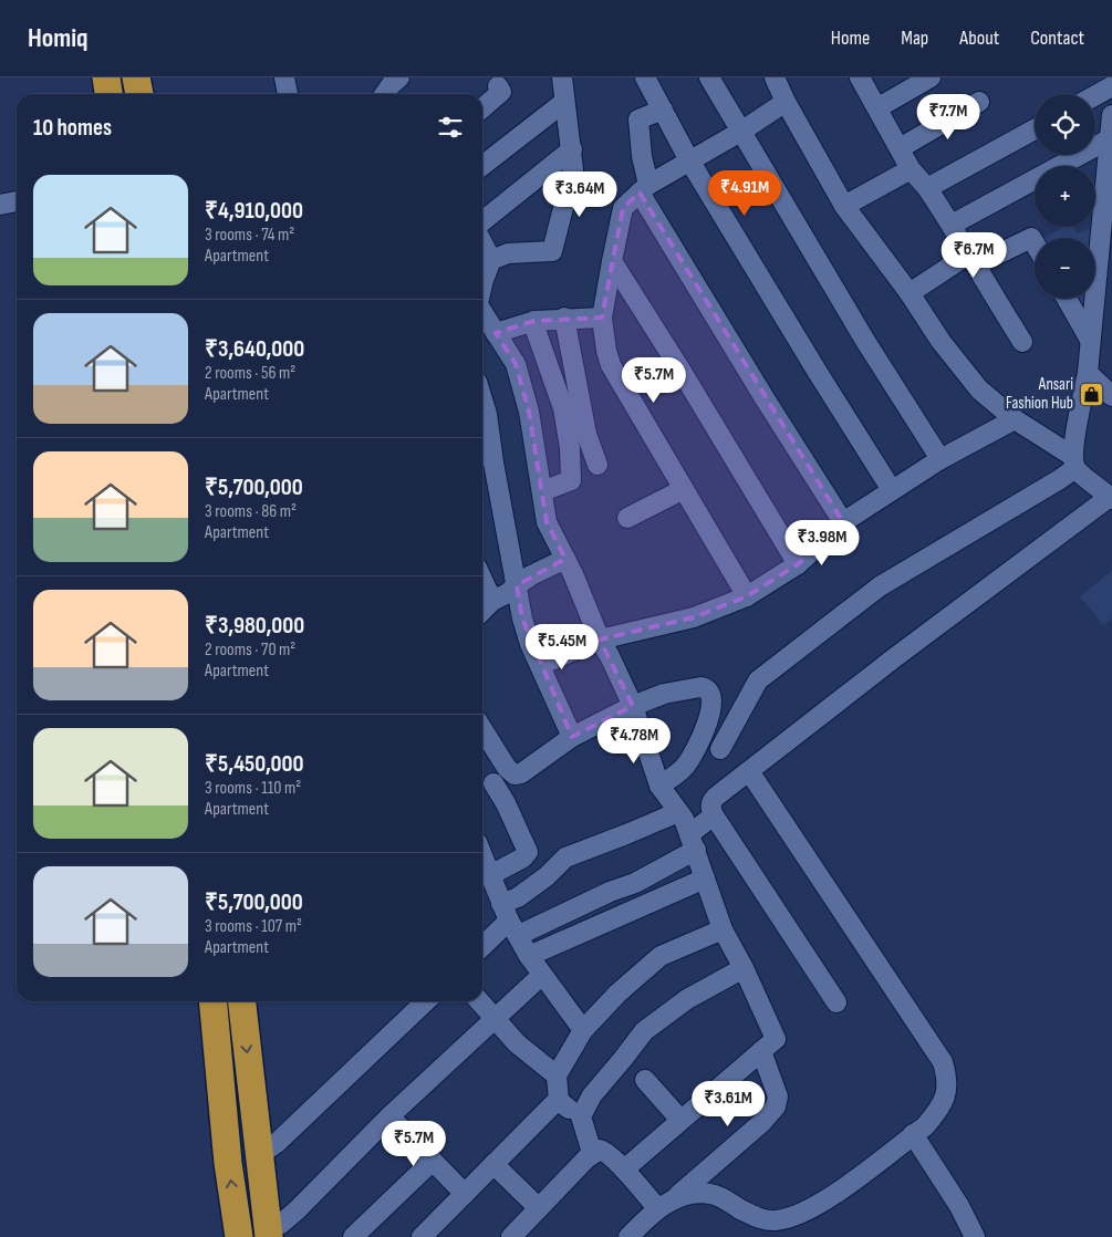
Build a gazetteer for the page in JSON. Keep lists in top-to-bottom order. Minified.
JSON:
{"places":{"shop":["Ansari Fashion Hub"]},"page":{"header":"Homiq","nav":["Home","Map","About","Contact"],"map_buttons":["+","−"],"price":["₹7.7M","₹4.91M","₹3.64M","₹6.7M","₹5.7M","₹3.98M","₹5.45M","₹4.78M","₹3.61M","₹5.7M"],"heading":"10 homes","list":[{"name":"₹4,910,000","note":"3 rooms · 74 m² · Apartment"},{"name":"₹3,640,000","note":"2 rooms · 56 m² · Apartment"},{"name":"₹5,700,000","note":"3 rooms · 86 m² · Apartment"},{"name":"₹3,980,000","note":"2 rooms · 70 m² · Apartment"},{"name":"₹5,450,000","note":"3 rooms · 110 m² · Apartment"},{"name":"₹5,700,000","note":"3 rooms · 107 m² · Apartment"}]}}
